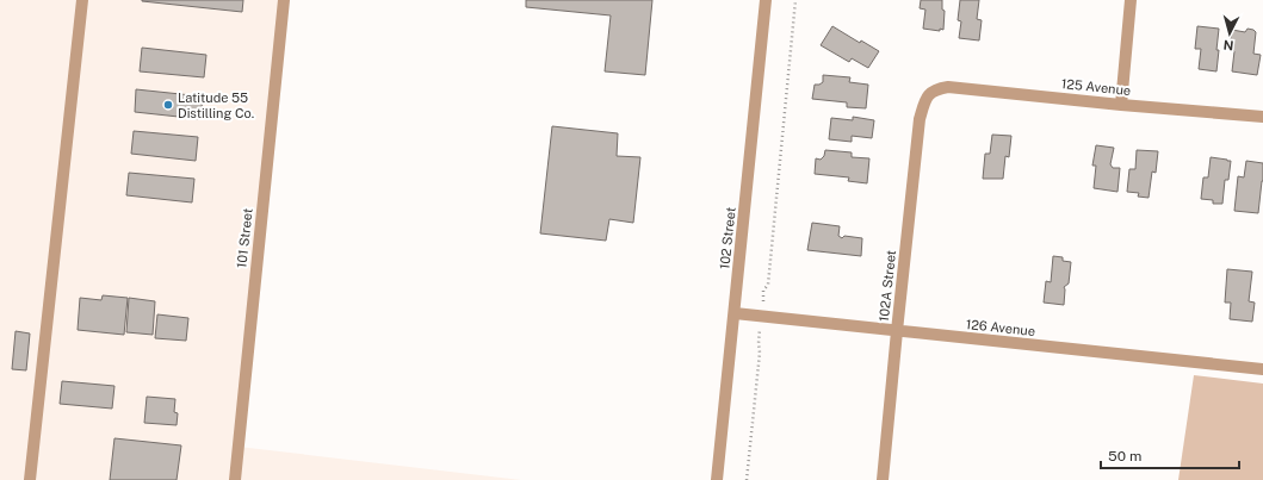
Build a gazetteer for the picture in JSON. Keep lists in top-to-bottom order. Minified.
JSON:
{"streets":{"street":["125 Avenue","101 Street","102 Street","102A Street","126 Avenue"]},"crossings":[["125 Avenue","102A Street"],["102 Street","126 Avenue"],["102A Street","126 Avenue"]],"places":["Latitude 55 Distilling Co."],"scale_bar":"50 m","north":"bottom"}
